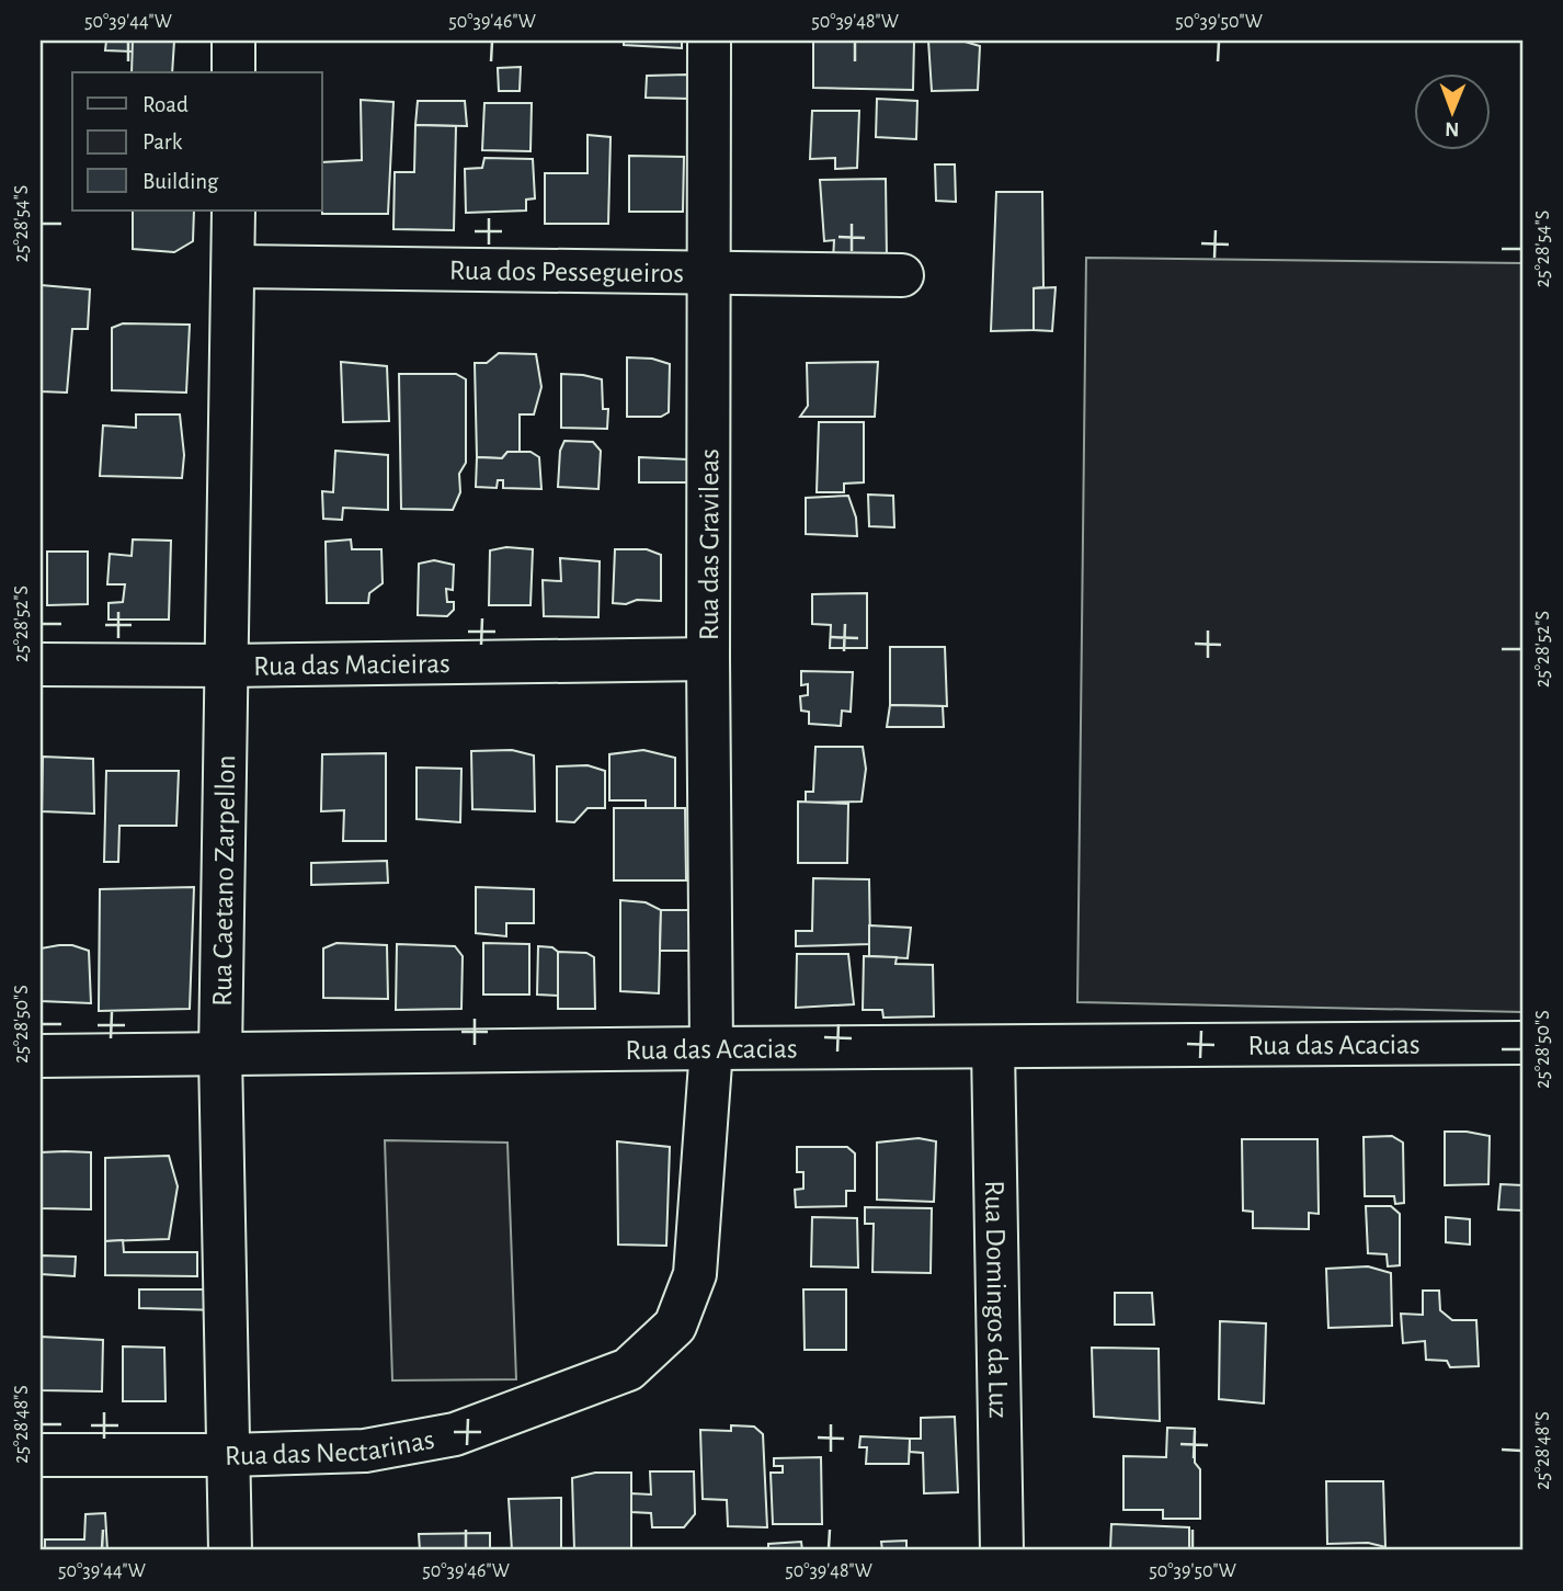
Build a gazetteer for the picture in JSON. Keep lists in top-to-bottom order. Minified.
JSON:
{"streets":{"street":["Rua dos Pessegueiros","Rua das Gravileas","Rua das Macieiras","Rua Caetano Zarpellon","Rua das Acacias","Rua Domingos da Luz","Rua das Nectarinas"]},"crossings":[["Rua dos Pessegueiros","Rua das Gravileas"],["Rua dos Pessegueiros","Rua Caetano Zarpellon"],["Rua das Gravileas","Rua das Macieiras"],["Rua das Gravileas","Rua das Acacias"],["Rua das Gravileas","Rua das Nectarinas"],["Rua das Macieiras","Rua Caetano Zarpellon"],["Rua Caetano Zarpellon","Rua das Acacias"],["Rua Caetano Zarpellon","Rua das Nectarinas"],["Rua das Acacias","Rua Domingos da Luz"],["Rua das Acacias","Rua das Nectarinas"]],"legend":["Road","Park","Building"],"north":"bottom","coordinates":["50°39'44\"W","50°39'46\"W","50°39'48\"W","50°39'50\"W","25°28'54\"S","25°28'52\"S","25°28'50\"S","25°28'48\"S"]}
